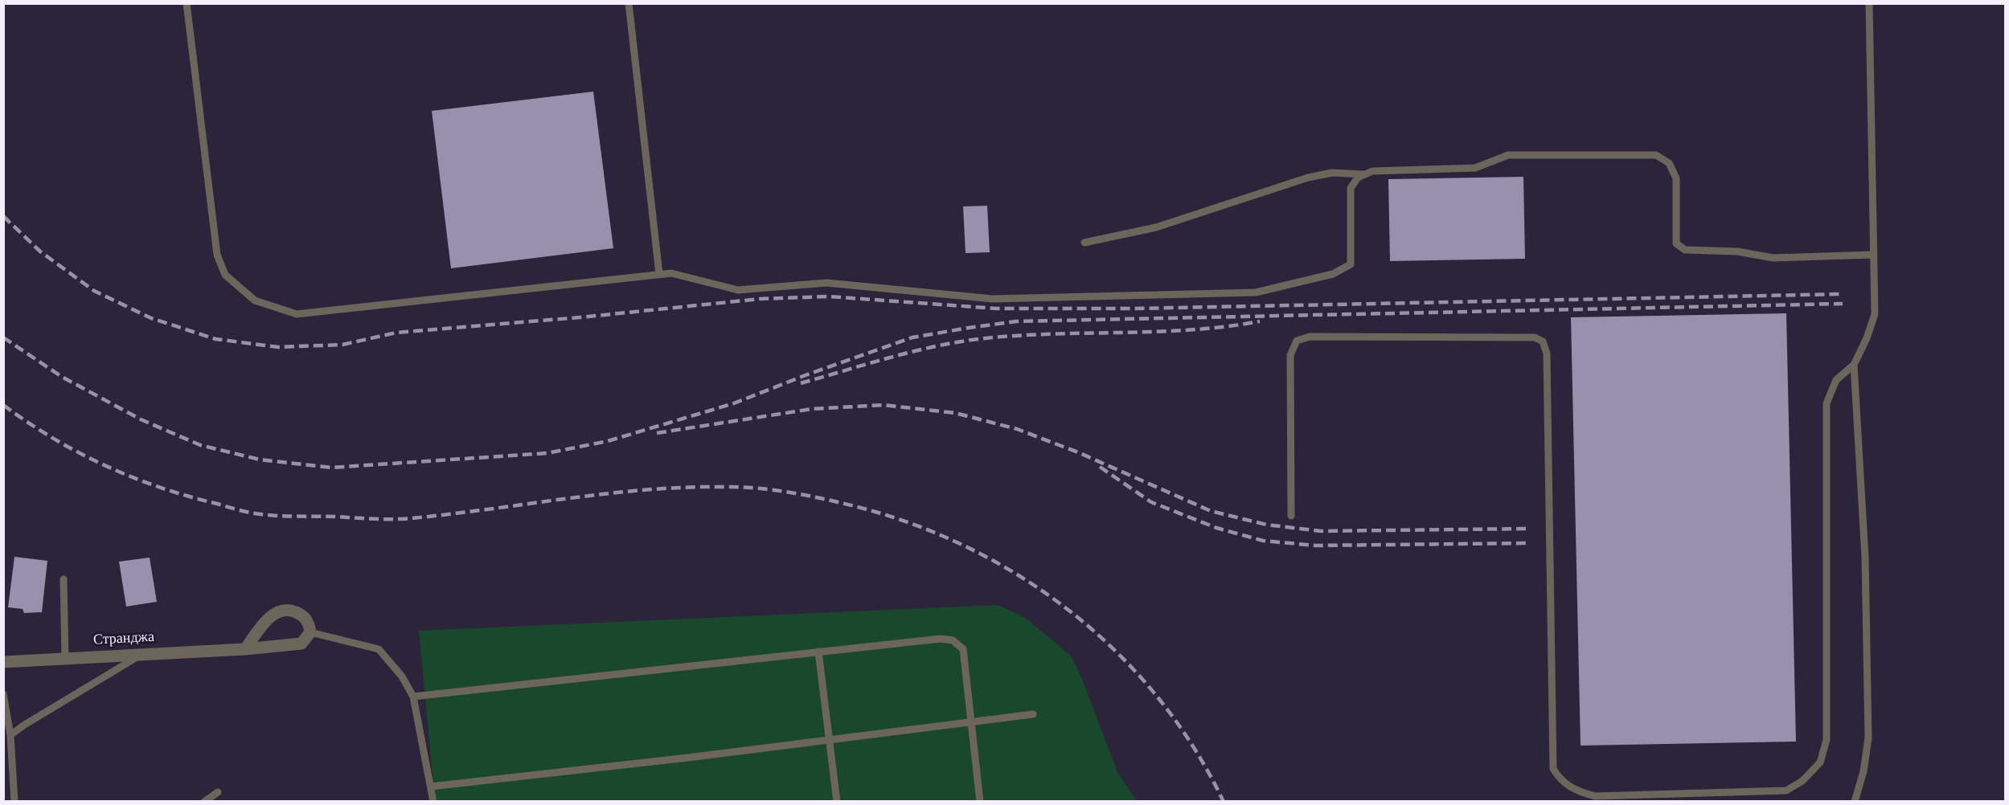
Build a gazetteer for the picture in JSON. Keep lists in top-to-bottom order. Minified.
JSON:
{"streets":{"street":["Странджа"]}}
